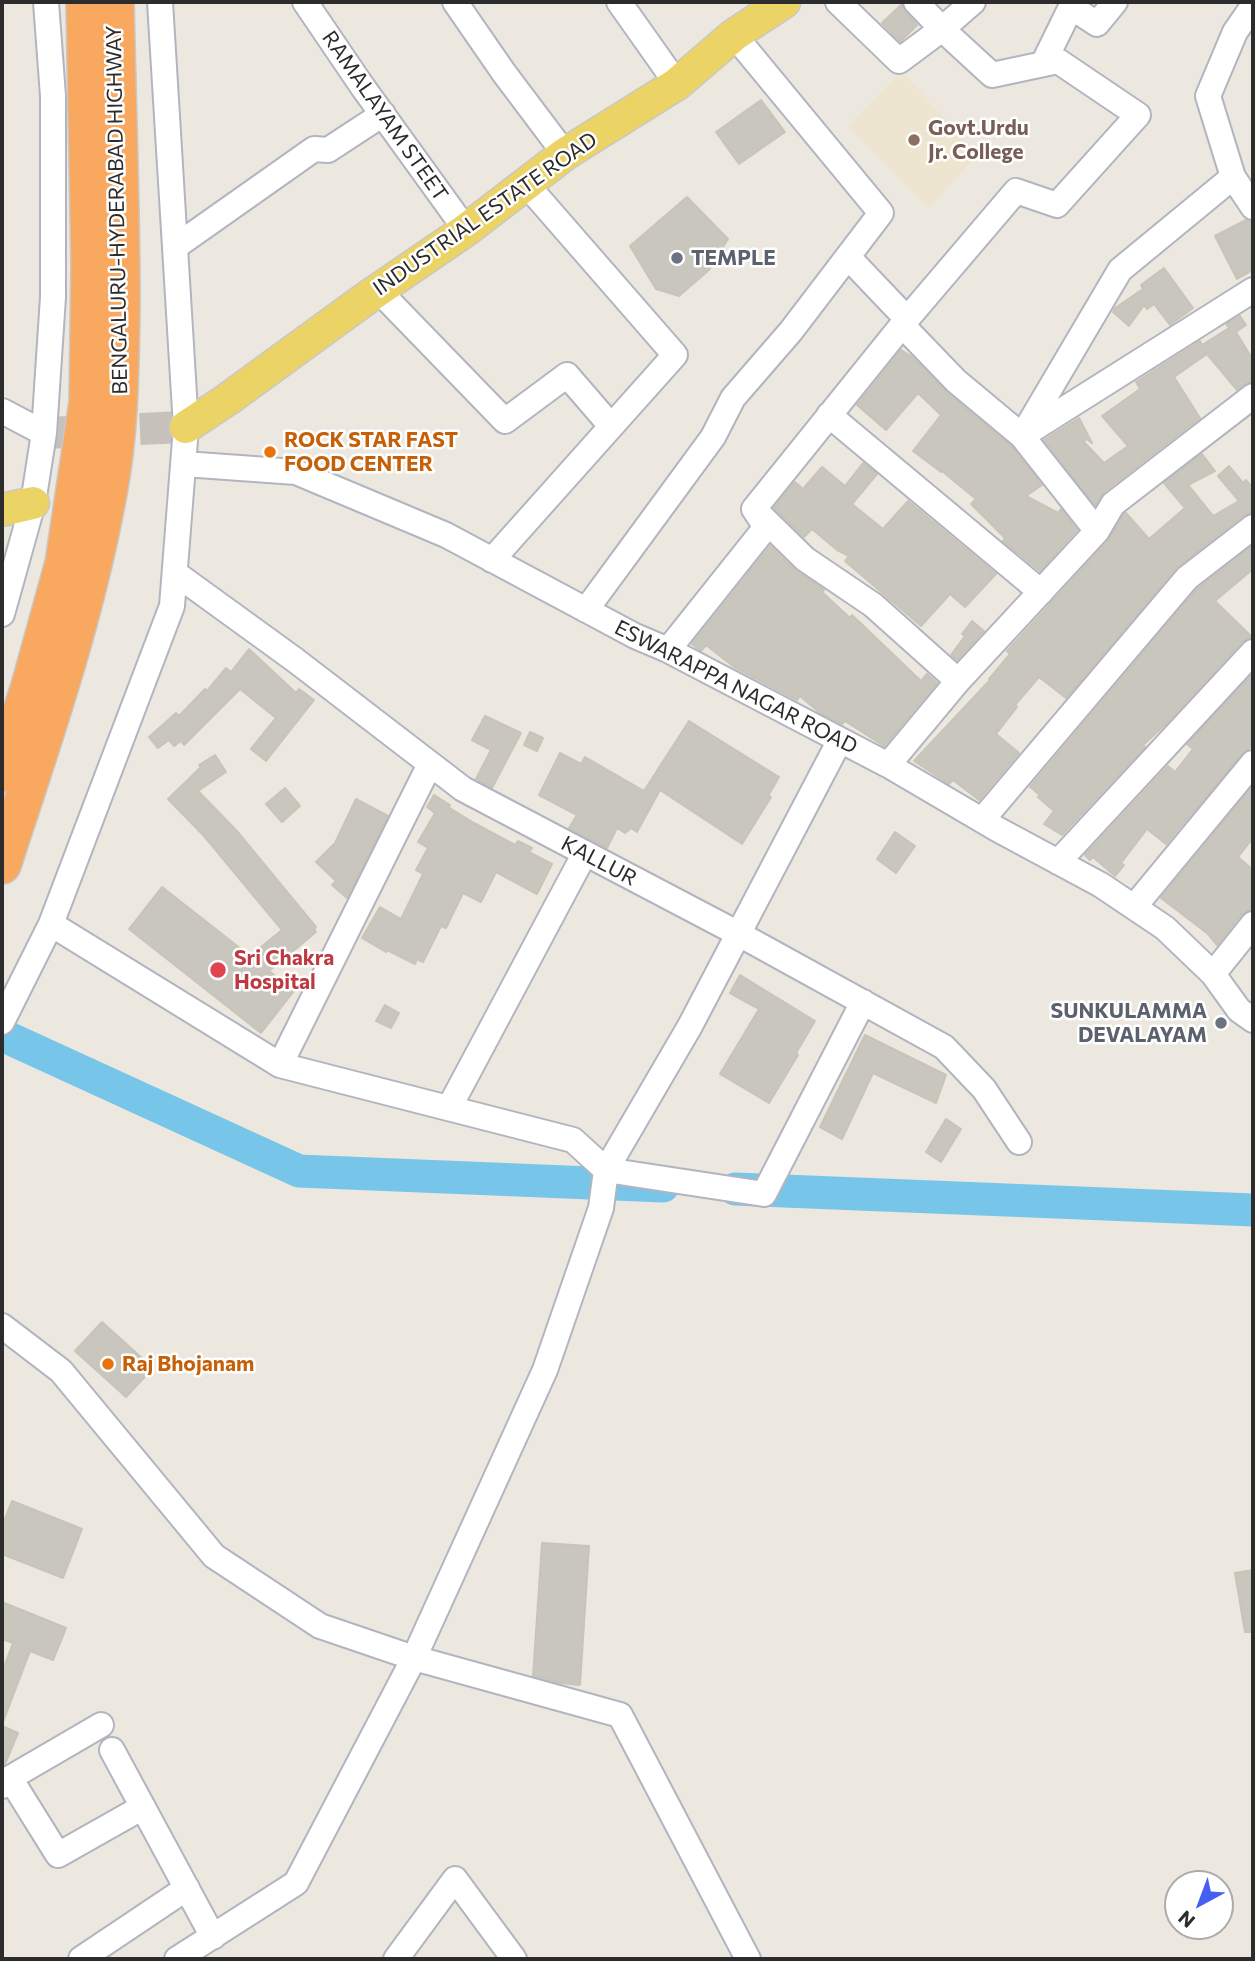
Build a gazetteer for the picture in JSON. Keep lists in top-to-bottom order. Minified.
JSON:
{"streets":{"highway":["BENGALURU-HYDERABAD HIGHWAY"],"main road":["INDUSTRIAL ESTATE ROAD"],"street":["RAMALAYAM STEET","ESWARAPPA NAGAR ROAD","KALLUR"]},"crossings":[["RAMALAYAM STEET","INDUSTRIAL ESTATE ROAD"]],"places":["Govt.Urdu Jr. College","TEMPLE","ROCK STAR FAST FOOD CENTER","Sri Chakra Hospital","SUNKULAMMA DEVALAYAM","Raj Bhojanam"],"north":"bottom left"}
